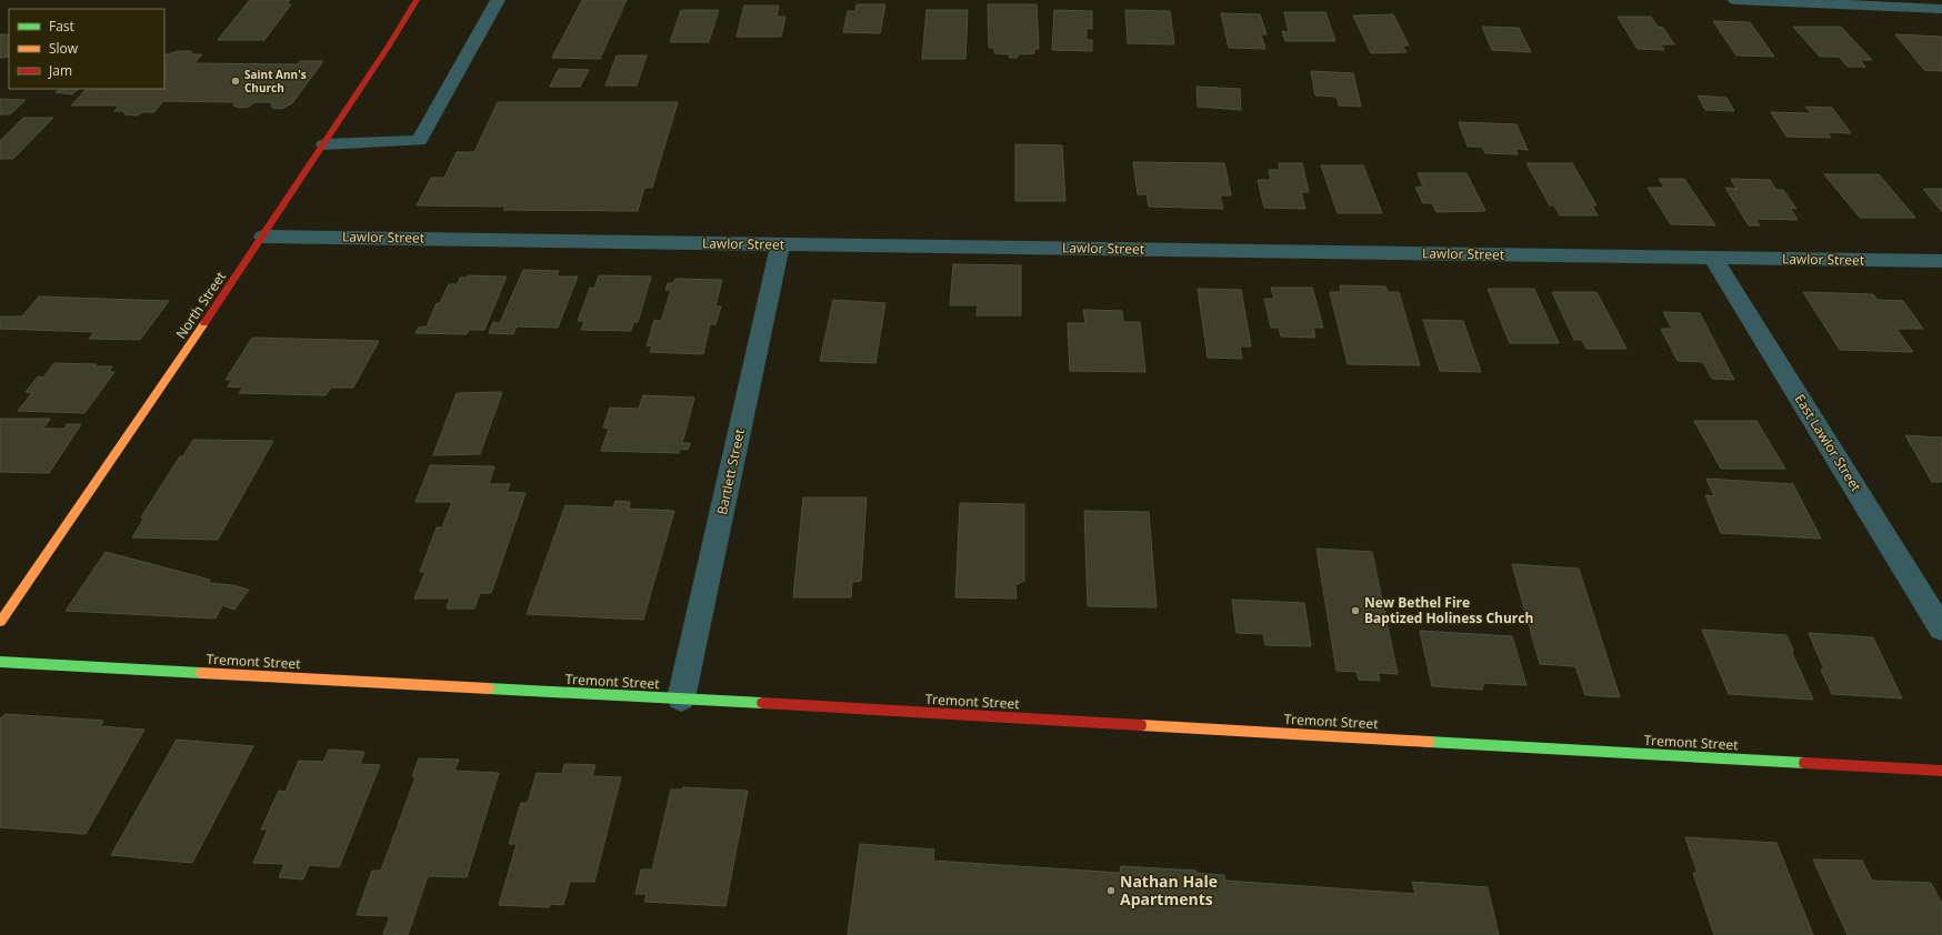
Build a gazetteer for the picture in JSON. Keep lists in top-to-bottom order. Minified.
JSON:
{"streets":{"street":["Lawlor Street","North Street","East Lawlor Street","Bartlett Street","Tremont Street"]},"crossings":[["Lawlor Street","North Street"],["Lawlor Street","East Lawlor Street"],["Lawlor Street","Bartlett Street"],["Bartlett Street","Tremont Street"]],"places":["Saint Ann's Church","New Bethel Fire Baptized Holiness Church","Nathan Hale Apartments"],"legend":["Fast","Slow","Jam"]}
